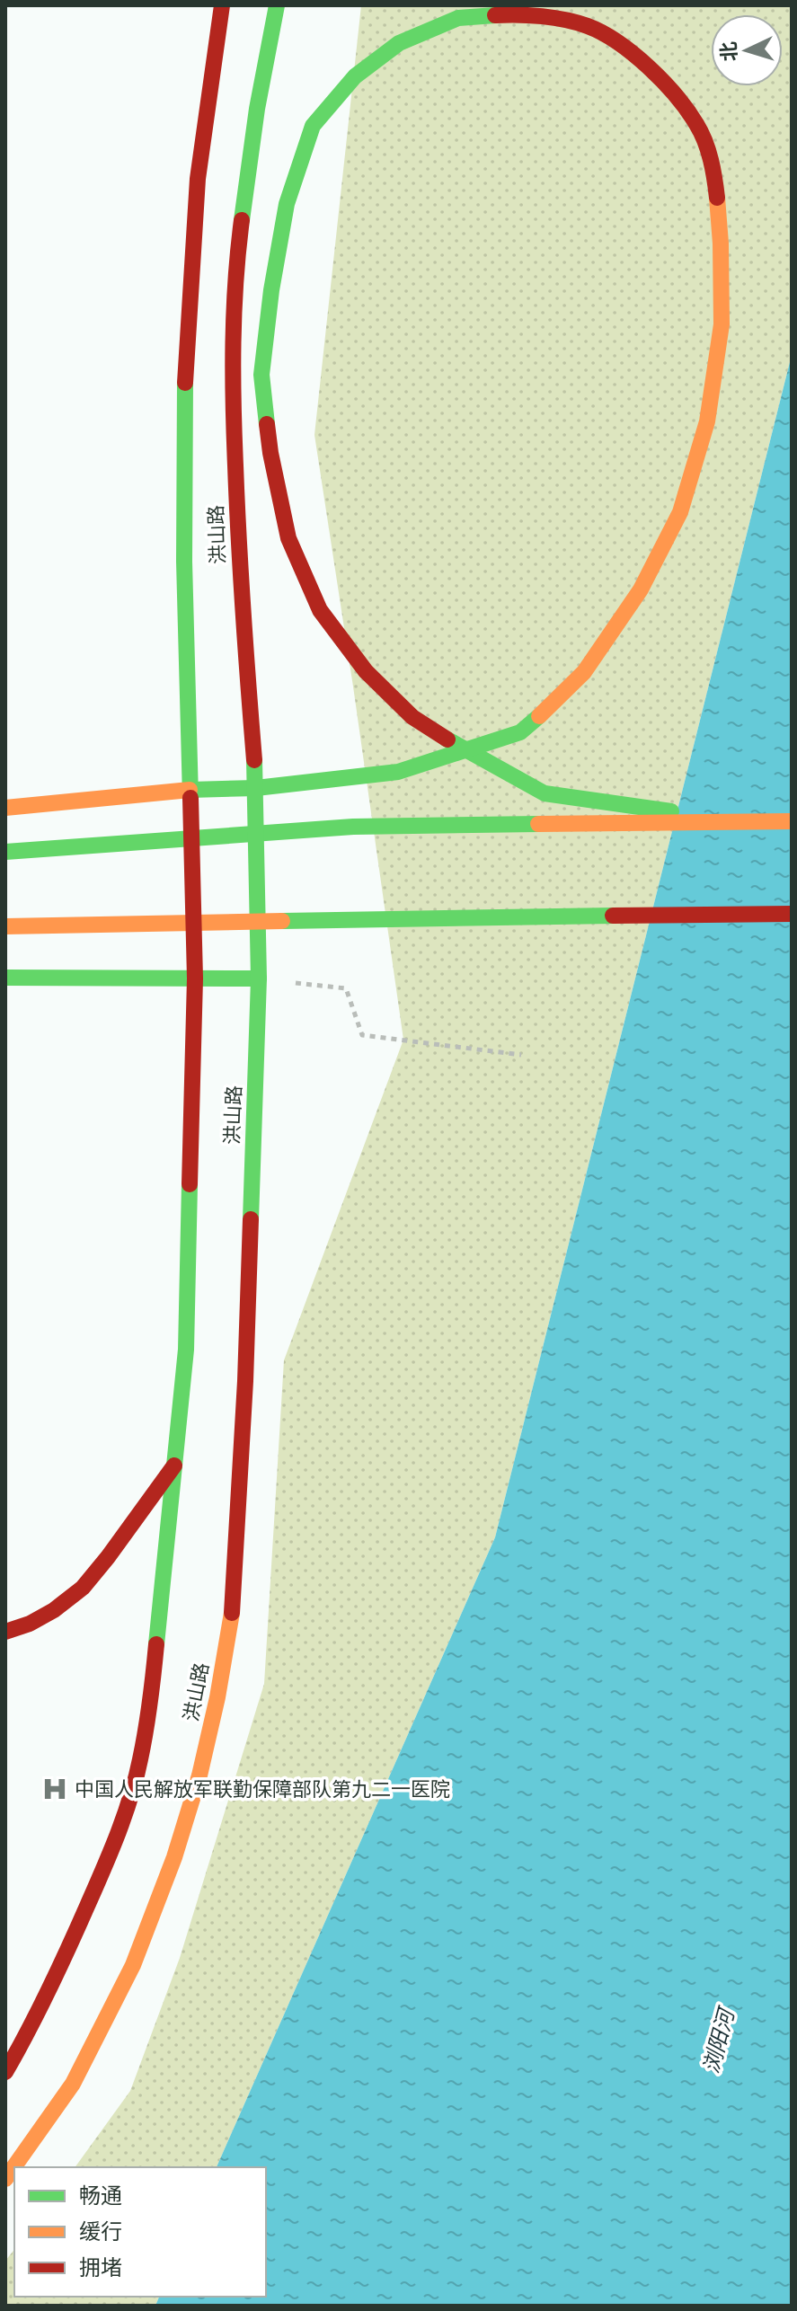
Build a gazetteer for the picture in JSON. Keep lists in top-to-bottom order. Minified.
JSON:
{"streets":{"main road":["洪山路"]},"water":["浏阳河"],"places":{"hospital":["中国人民解放军联勤保障部队第九二一医院"]},"legend":["畅通","缓行","拥堵"],"north":"left"}
